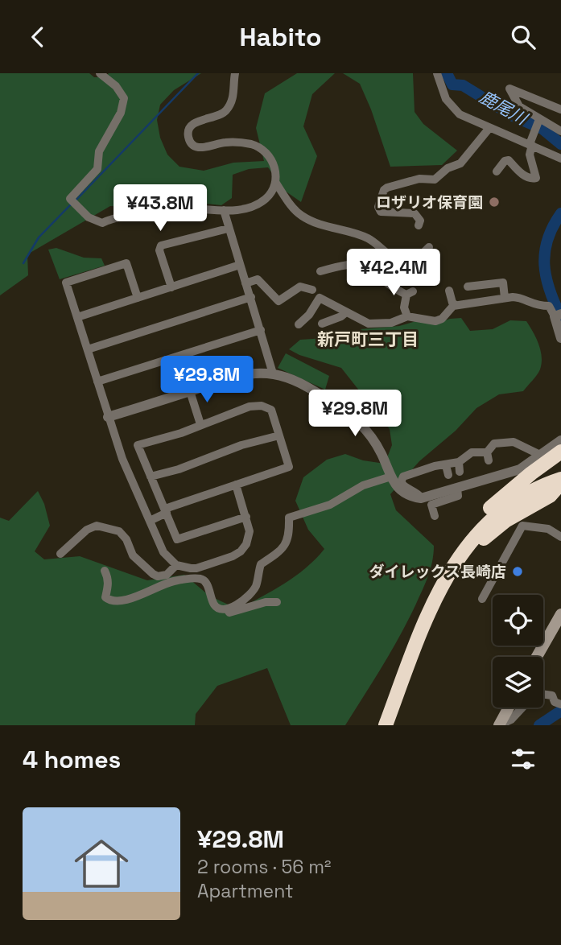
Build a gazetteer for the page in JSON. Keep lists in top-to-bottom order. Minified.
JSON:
{"districts":["新戸町三丁目"],"water":["鹿尾川"],"places":["ロザリオ保育園","ダイレックス長崎店"],"page":{"header":"Habito","price":["¥43.8M","¥42.4M","¥29.8M","¥29.8M"],"heading":"4 homes","list":[{"name":"¥29.8M","note":"2 rooms · 56 m² · Apartment"}]}}
